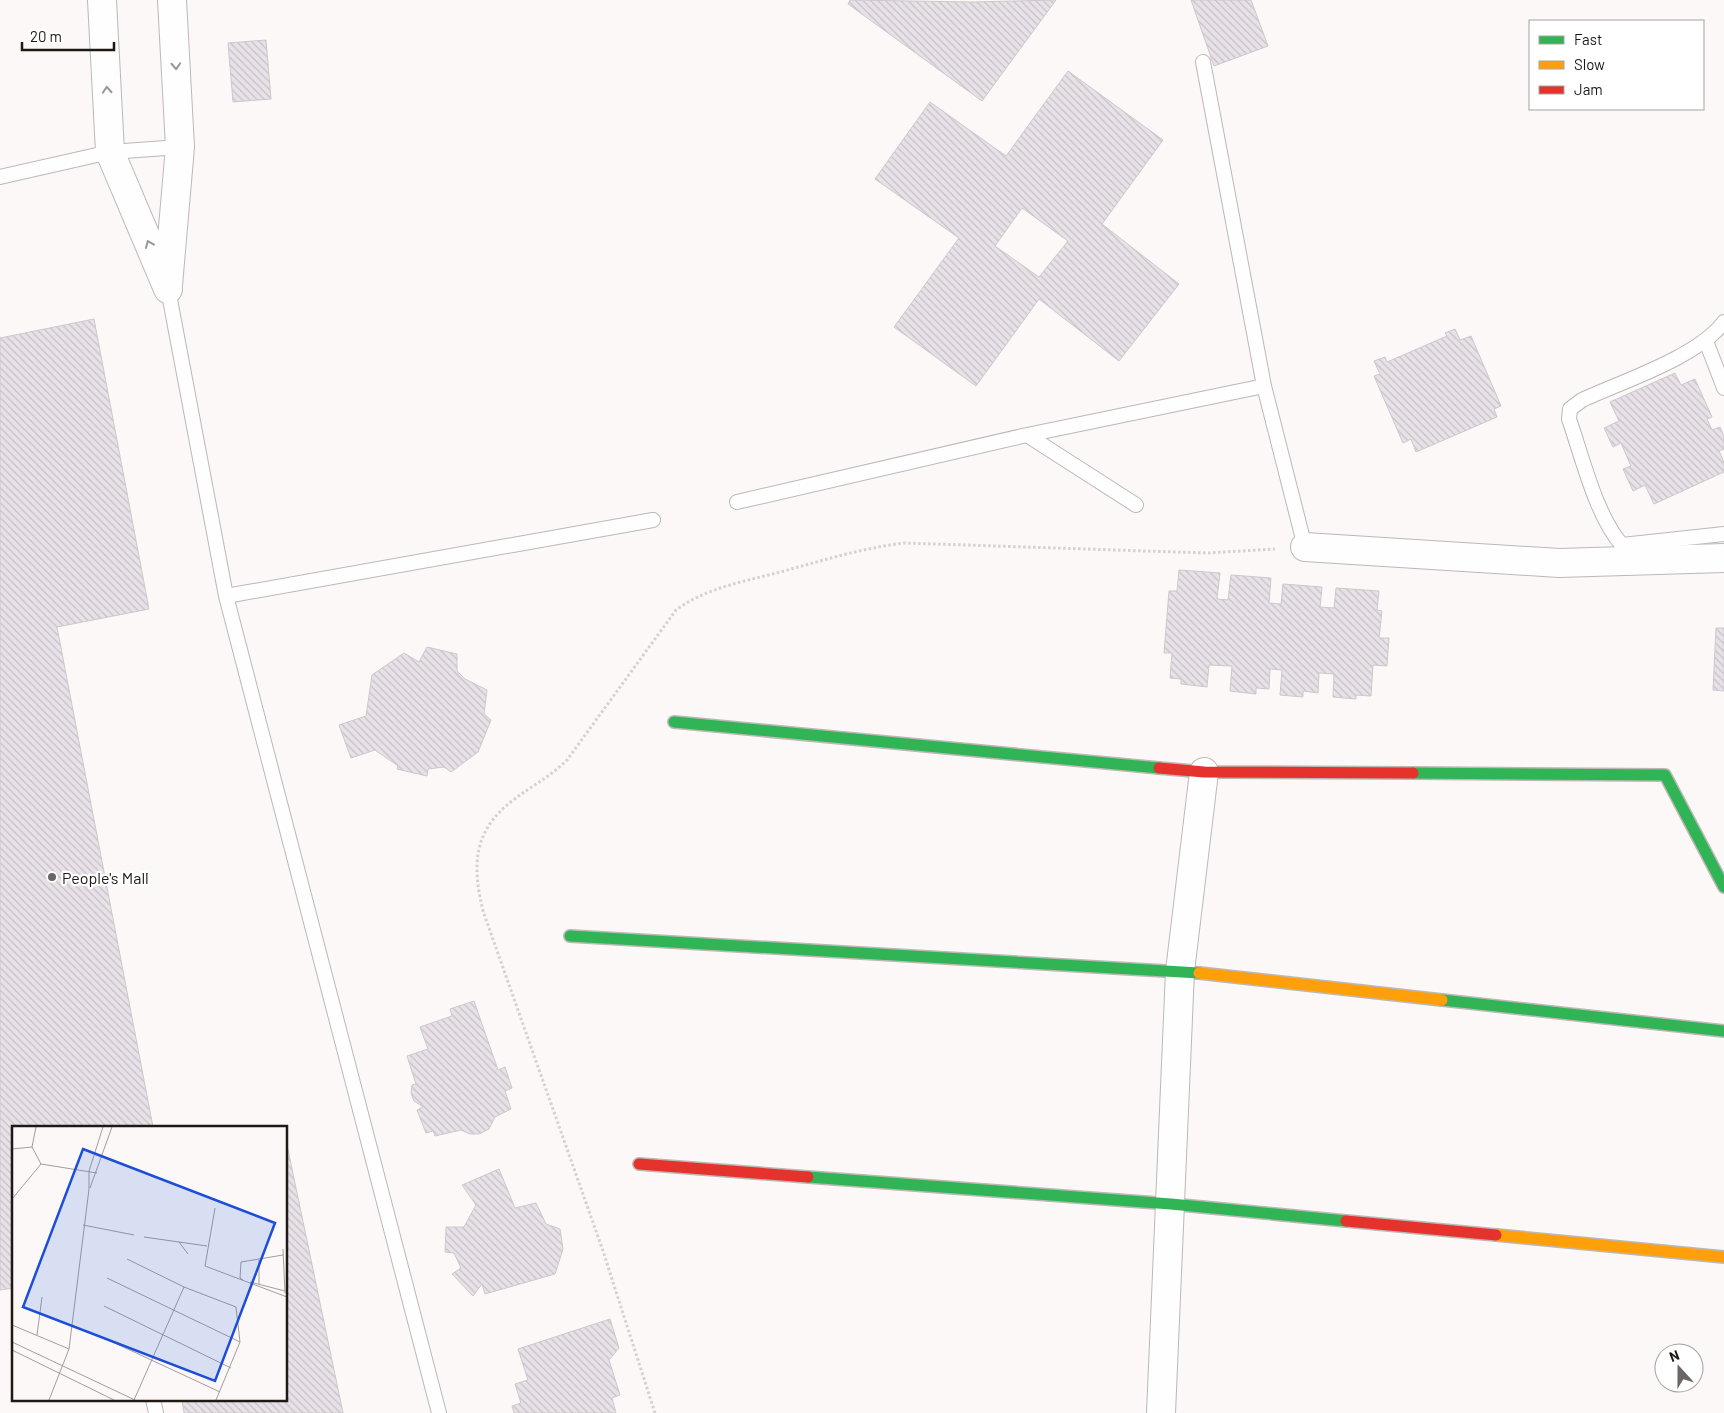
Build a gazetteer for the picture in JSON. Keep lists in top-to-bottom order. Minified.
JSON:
{"places":["People's Mall"],"legend":["Fast","Slow","Jam"],"scale_bar":"20 m","north":"top"}
